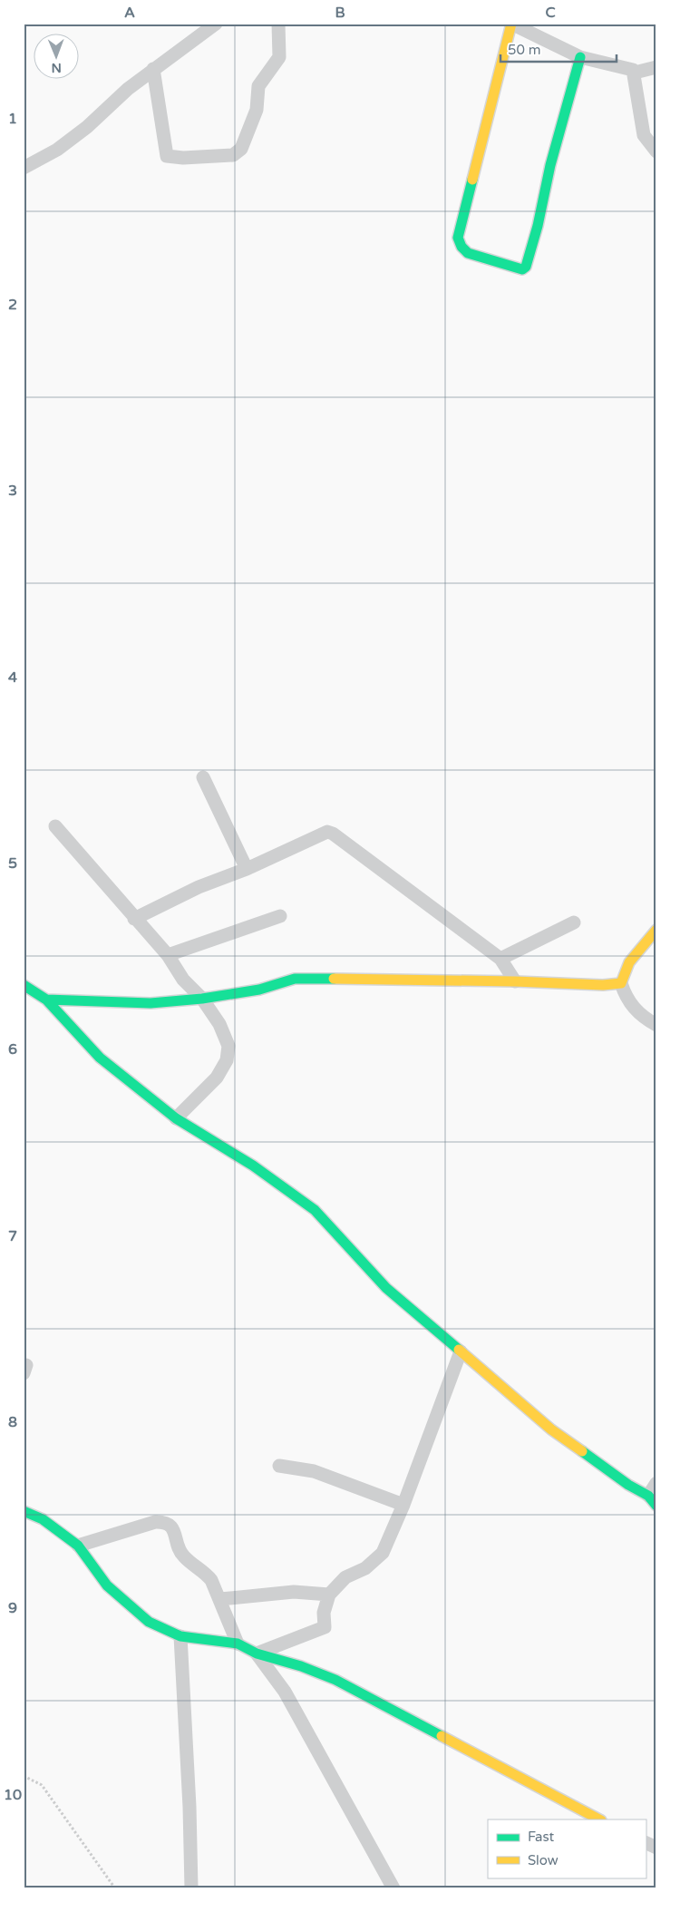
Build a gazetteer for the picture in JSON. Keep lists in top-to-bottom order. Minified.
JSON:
{"legend":["Fast","Slow"],"scale_bar":"50 m","north":"bottom","grid":{"columns":["A","B","C"],"rows":["1","2","3","4","5","6","7","8","9","10"]}}
